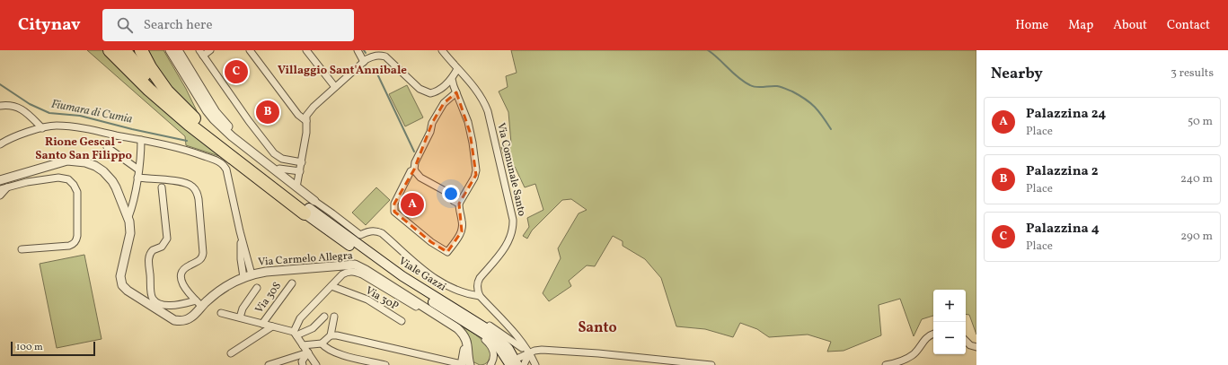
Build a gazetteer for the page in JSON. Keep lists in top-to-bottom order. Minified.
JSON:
{"streets":{"main road":["Viale Gazzi"],"street":["Via Comunale Santo","Via Carmelo Allegra","Via 30S","Via 30P"]},"crossings":[["Via Carmelo Allegra","Viale Gazzi"],["Via Carmelo Allegra","Via 30P"]],"districts":["Villaggio Sant'Annibale","Rione Gescal - Santo San Filippo","Santo"],"water":["Fiumara di Cumia"],"scale_bar":"100 m","page":{"header":"Citynav","search":"Search here","nav":["Home","Map","About","Contact"],"heading":["Nearby","3 results"],"pins":["C","B","A"],"list":[{"mark":"A","name":"Palazzina 24","note":"Place","value":"50 m"},{"mark":"B","name":"Palazzina 2","note":"Place","value":"240 m"},{"mark":"C","name":"Palazzina 4","note":"Place","value":"290 m"}],"map_buttons":["+","−"],"scale":"100 m"}}
